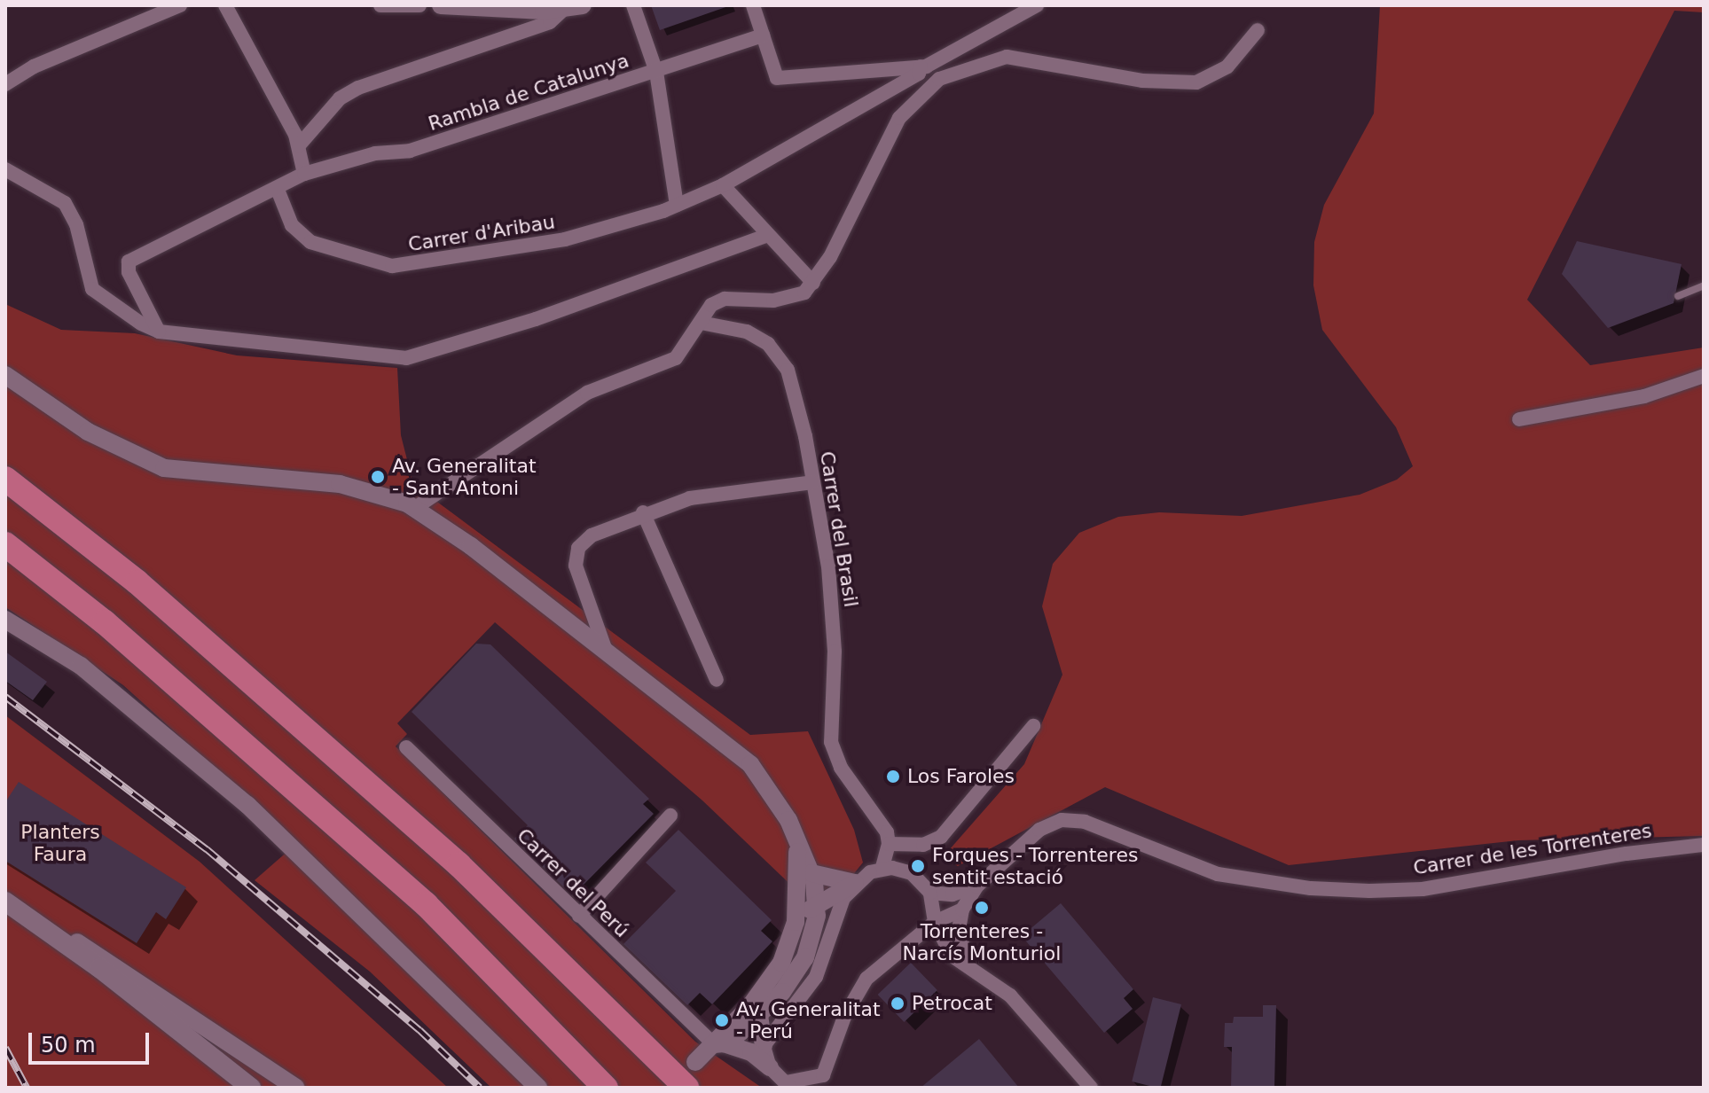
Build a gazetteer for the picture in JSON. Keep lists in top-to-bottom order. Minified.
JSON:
{"streets":{"street":["Rambla de Catalunya","Carrer d'Aribau","Carrer del Brasil","Carrer de les Torrenteres","Carrer del Perú"]},"crossings":[["Rambla de Catalunya","Carrer d'Aribau"]],"parks":["Planters Faura"],"places":["Av. Generalitat - Sant Antoni","Los Faroles","Forques - Torrenteres sentit estació","Torrenteres - Narcís Monturiol","Petrocat","Av. Generalitat - Perú"],"scale_bar":"50 m"}
